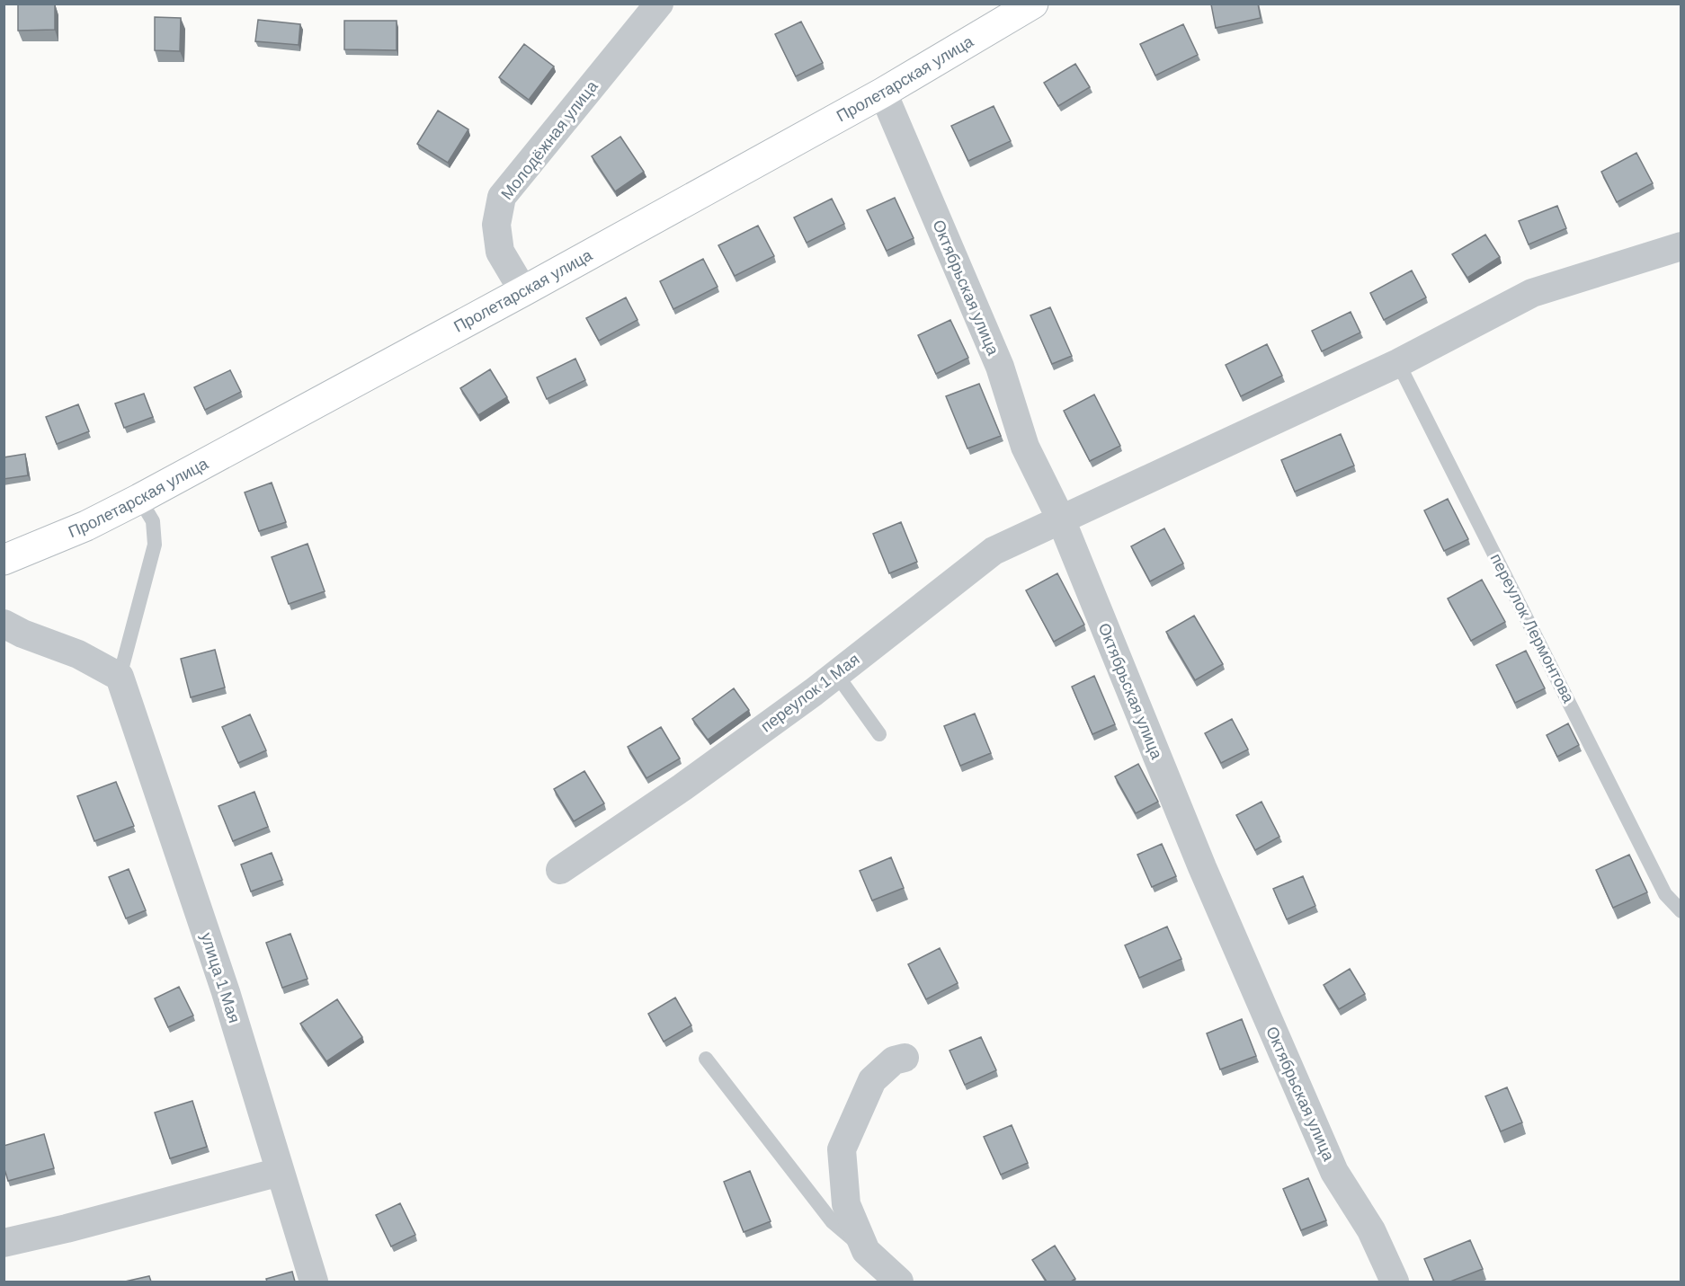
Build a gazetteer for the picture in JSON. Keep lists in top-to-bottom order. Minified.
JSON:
{"streets":{"street":["Пролетарская улица","Молодёжная улица","Октябрьская улица","переулок 1 Мая","улица 1 Мая"],"lane":["переулок Лермонтова"]},"crossings":[["Пролетарская улица","Молодёжная улица"],["Пролетарская улица","Октябрьская улица"],["Октябрьская улица","переулок 1 Мая"]]}
